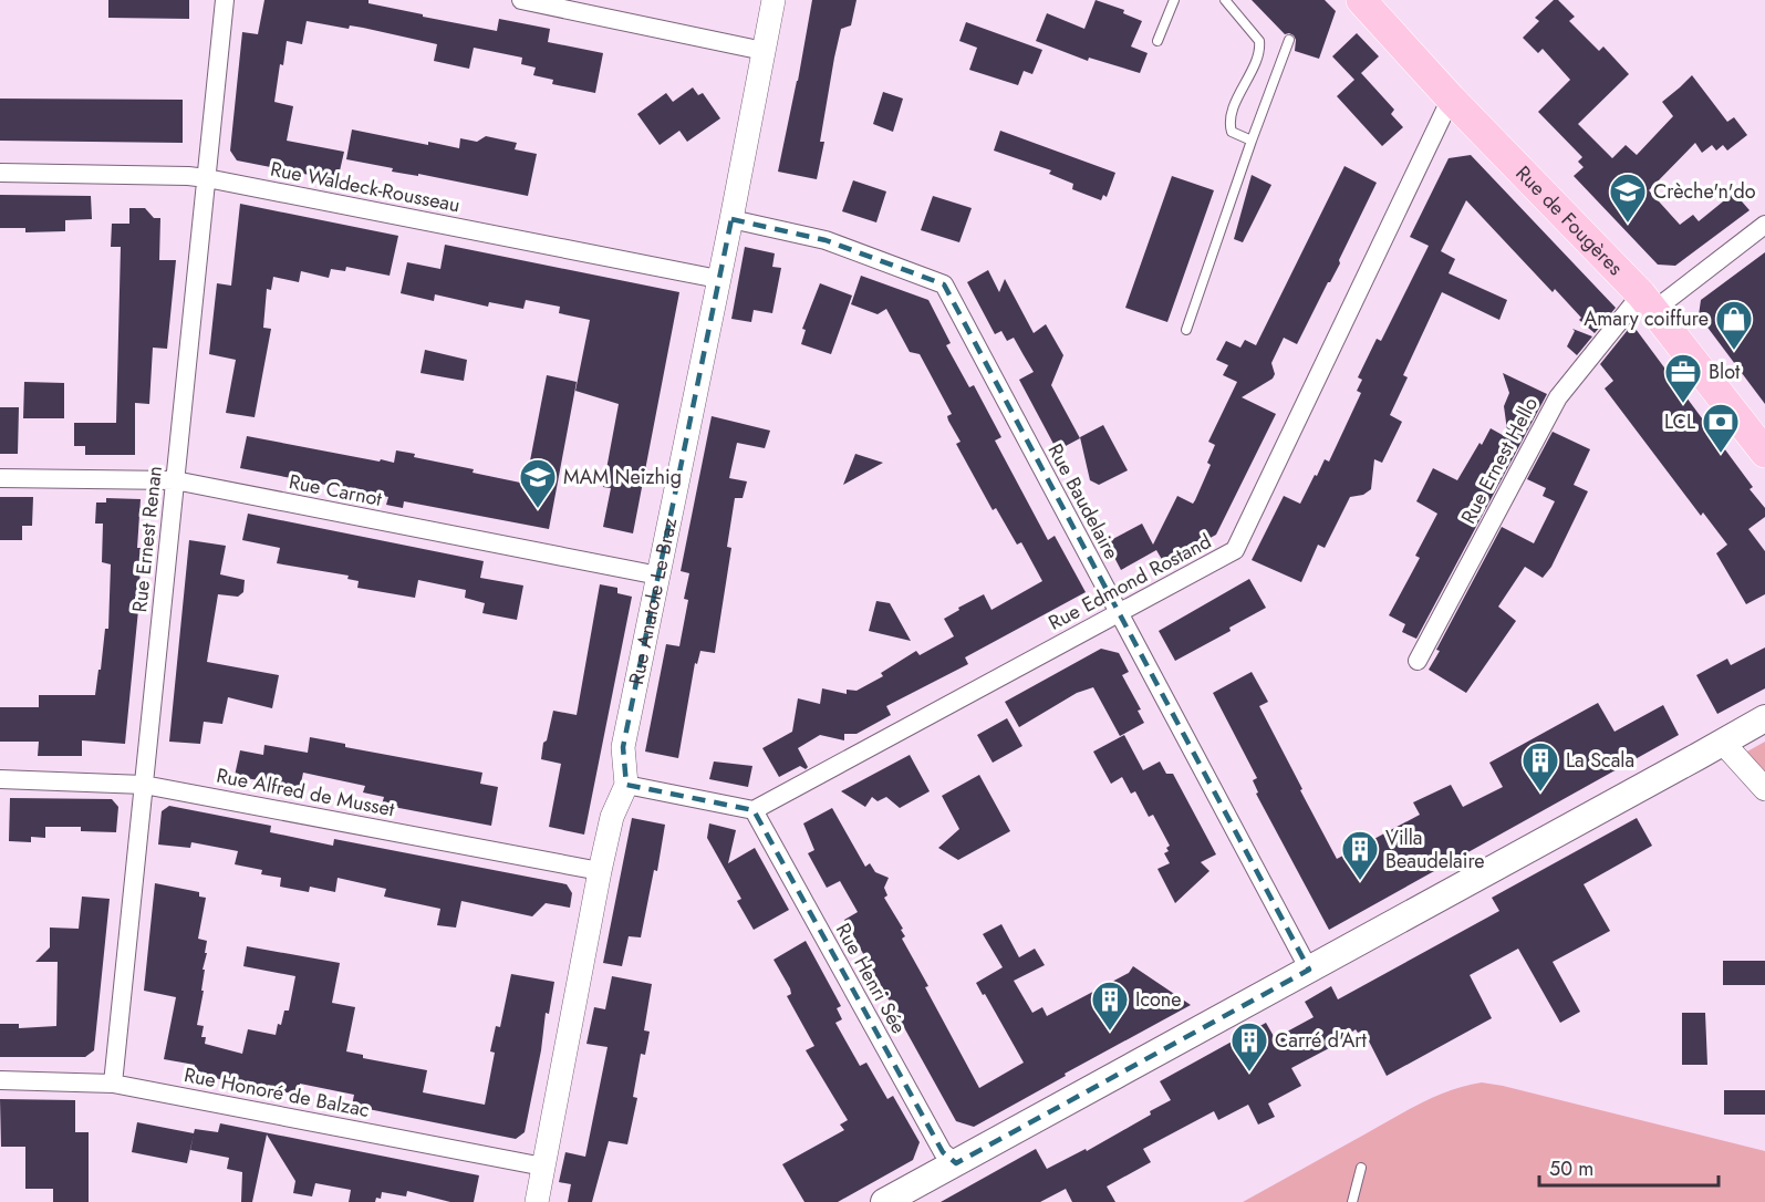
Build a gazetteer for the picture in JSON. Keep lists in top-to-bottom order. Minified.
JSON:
{"streets":{"main road":["Rue de Fougères"],"street":["Rue Waldeck-Rousseau","Rue Ernest Hello","Rue Carnot","Rue Baudelaire","Rue Ernest Renan","Rue Edmond Rostand","Rue Anatole Le Braz","Rue Alfred de Musset","Rue Henri Sée","Rue Honoré de Balzac"]},"crossings":[["Rue Waldeck-Rousseau","Rue Ernest Renan"],["Rue Waldeck-Rousseau","Rue Anatole Le Braz"],["Rue de Fougères","Rue Ernest Hello"],["Rue de Fougères","Rue Edmond Rostand"],["Rue Carnot","Rue Ernest Renan"],["Rue Carnot","Rue Anatole Le Braz"],["Rue Baudelaire","Rue Edmond Rostand"],["Rue Baudelaire","Rue Anatole Le Braz"],["Rue Ernest Renan","Rue Alfred de Musset"],["Rue Ernest Renan","Rue Honoré de Balzac"],["Rue Edmond Rostand","Rue Henri Sée"],["Rue Anatole Le Braz","Rue Alfred de Musset"],["Rue Anatole Le Braz","Rue Honoré de Balzac"]],"places":{"school or university":["Crèche'n'do","MAM Neizhig"],"shop":["Amary coiffure"],"office":["Blot"],"bank":["LCL"],"building":["La Scala","Villa Beaudelaire","Icone","Carré d'Art"]},"scale_bar":"50 m"}
